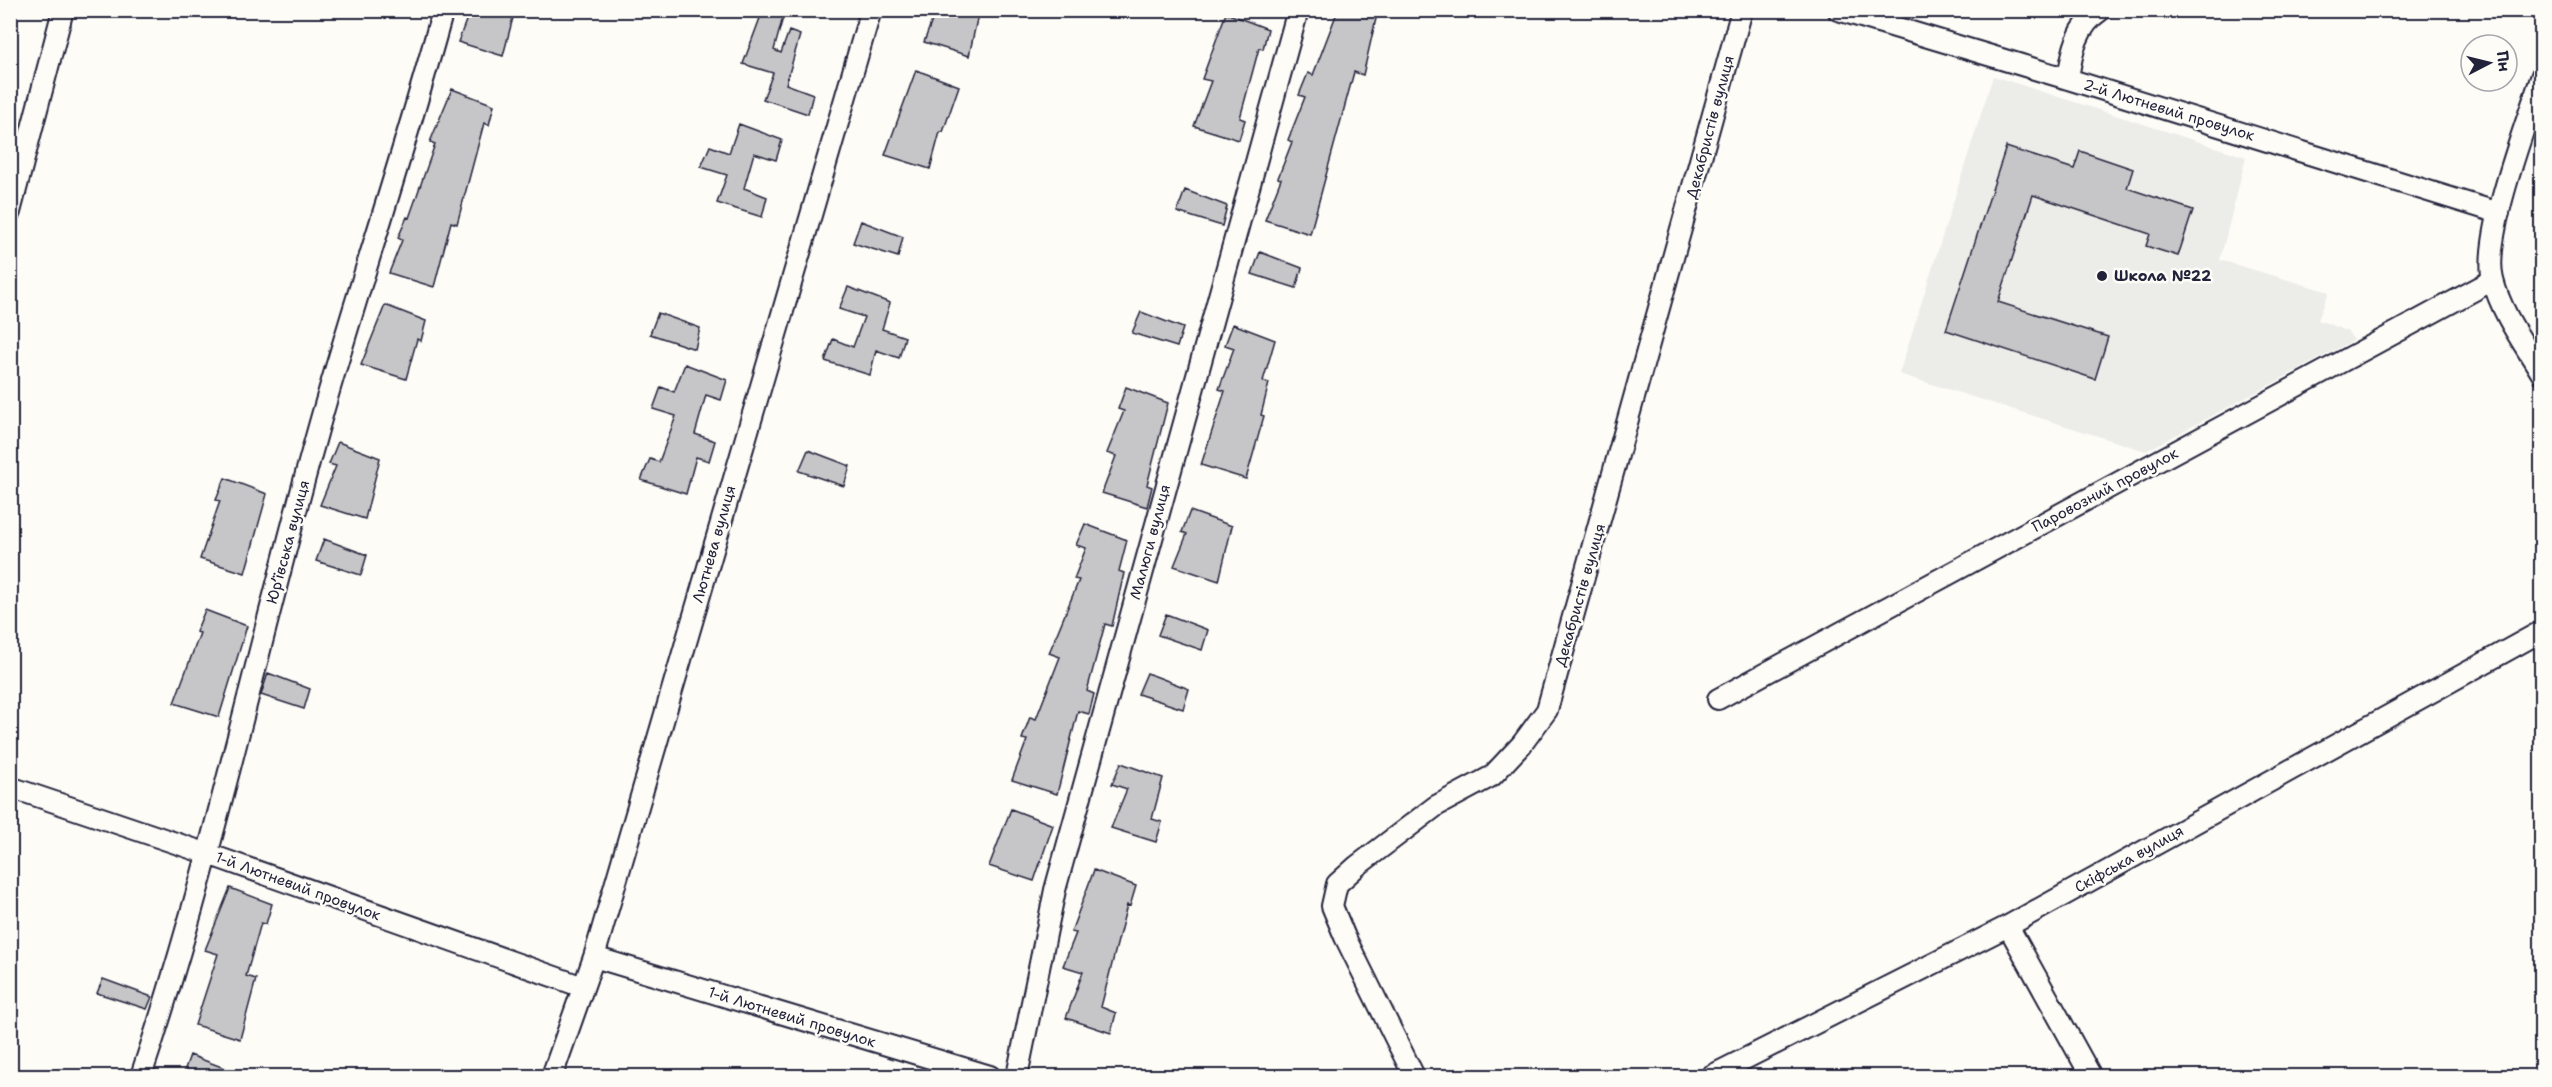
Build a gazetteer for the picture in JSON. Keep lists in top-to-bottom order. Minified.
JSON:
{"streets":{"street":["2-й Лютневий провулок","Декабристів вулиця","Паровозний провулок","Юр’ївська вулиця","Малюги вулиця","Лютнева вулиця","Скіфська вулиця","1-й Лютневий провулок"]},"crossings":[["Юр’ївська вулиця","1-й Лютневий провулок"],["Лютнева вулиця","1-й Лютневий провулок"]],"places":["Школа №22"],"north":"right"}
